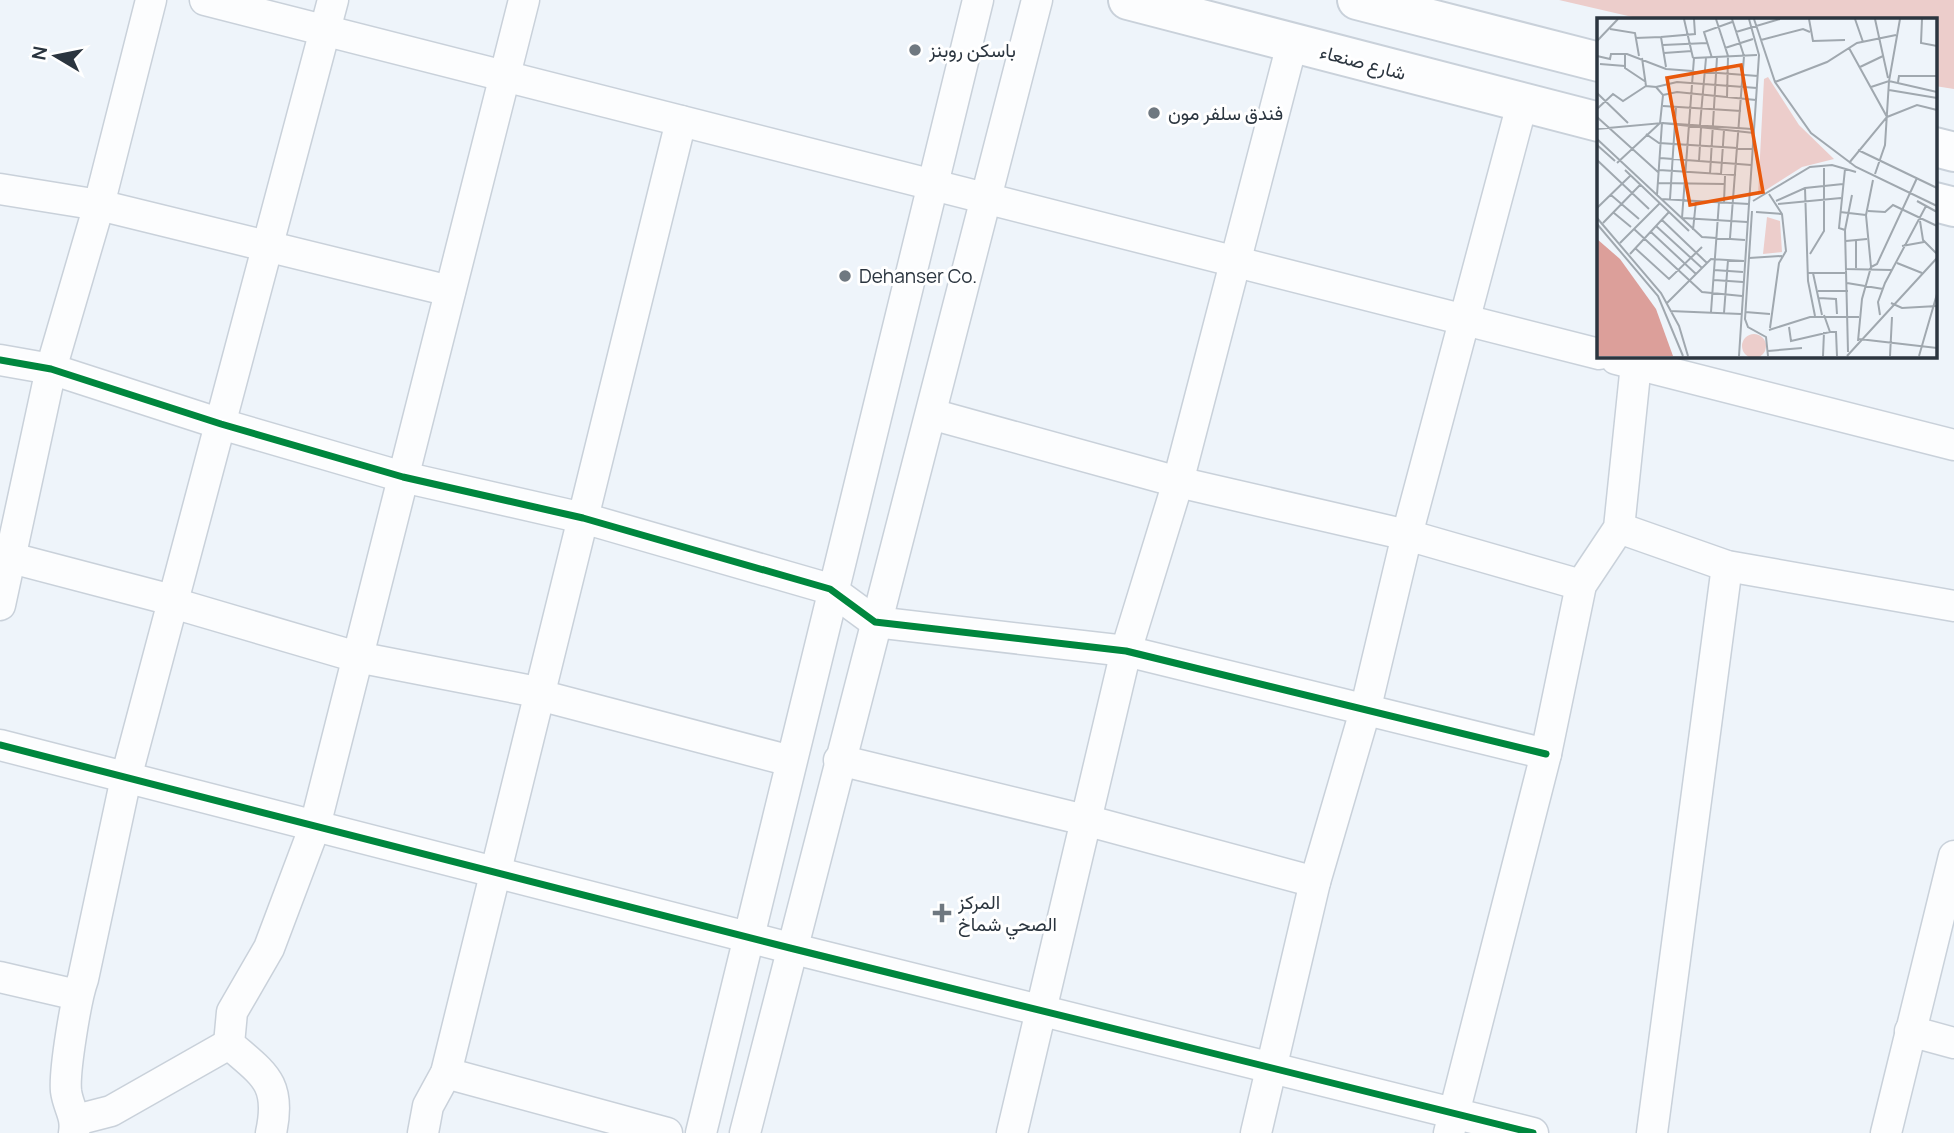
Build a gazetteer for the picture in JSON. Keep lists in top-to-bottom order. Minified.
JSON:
{"streets":{"highway":["شارع صنعاء"]},"places":{"other":["باسكن روبنز","فندق سلفر مون","Dehanser Co."],"health":["المركز الصحي شماخ"]},"north":"left"}
